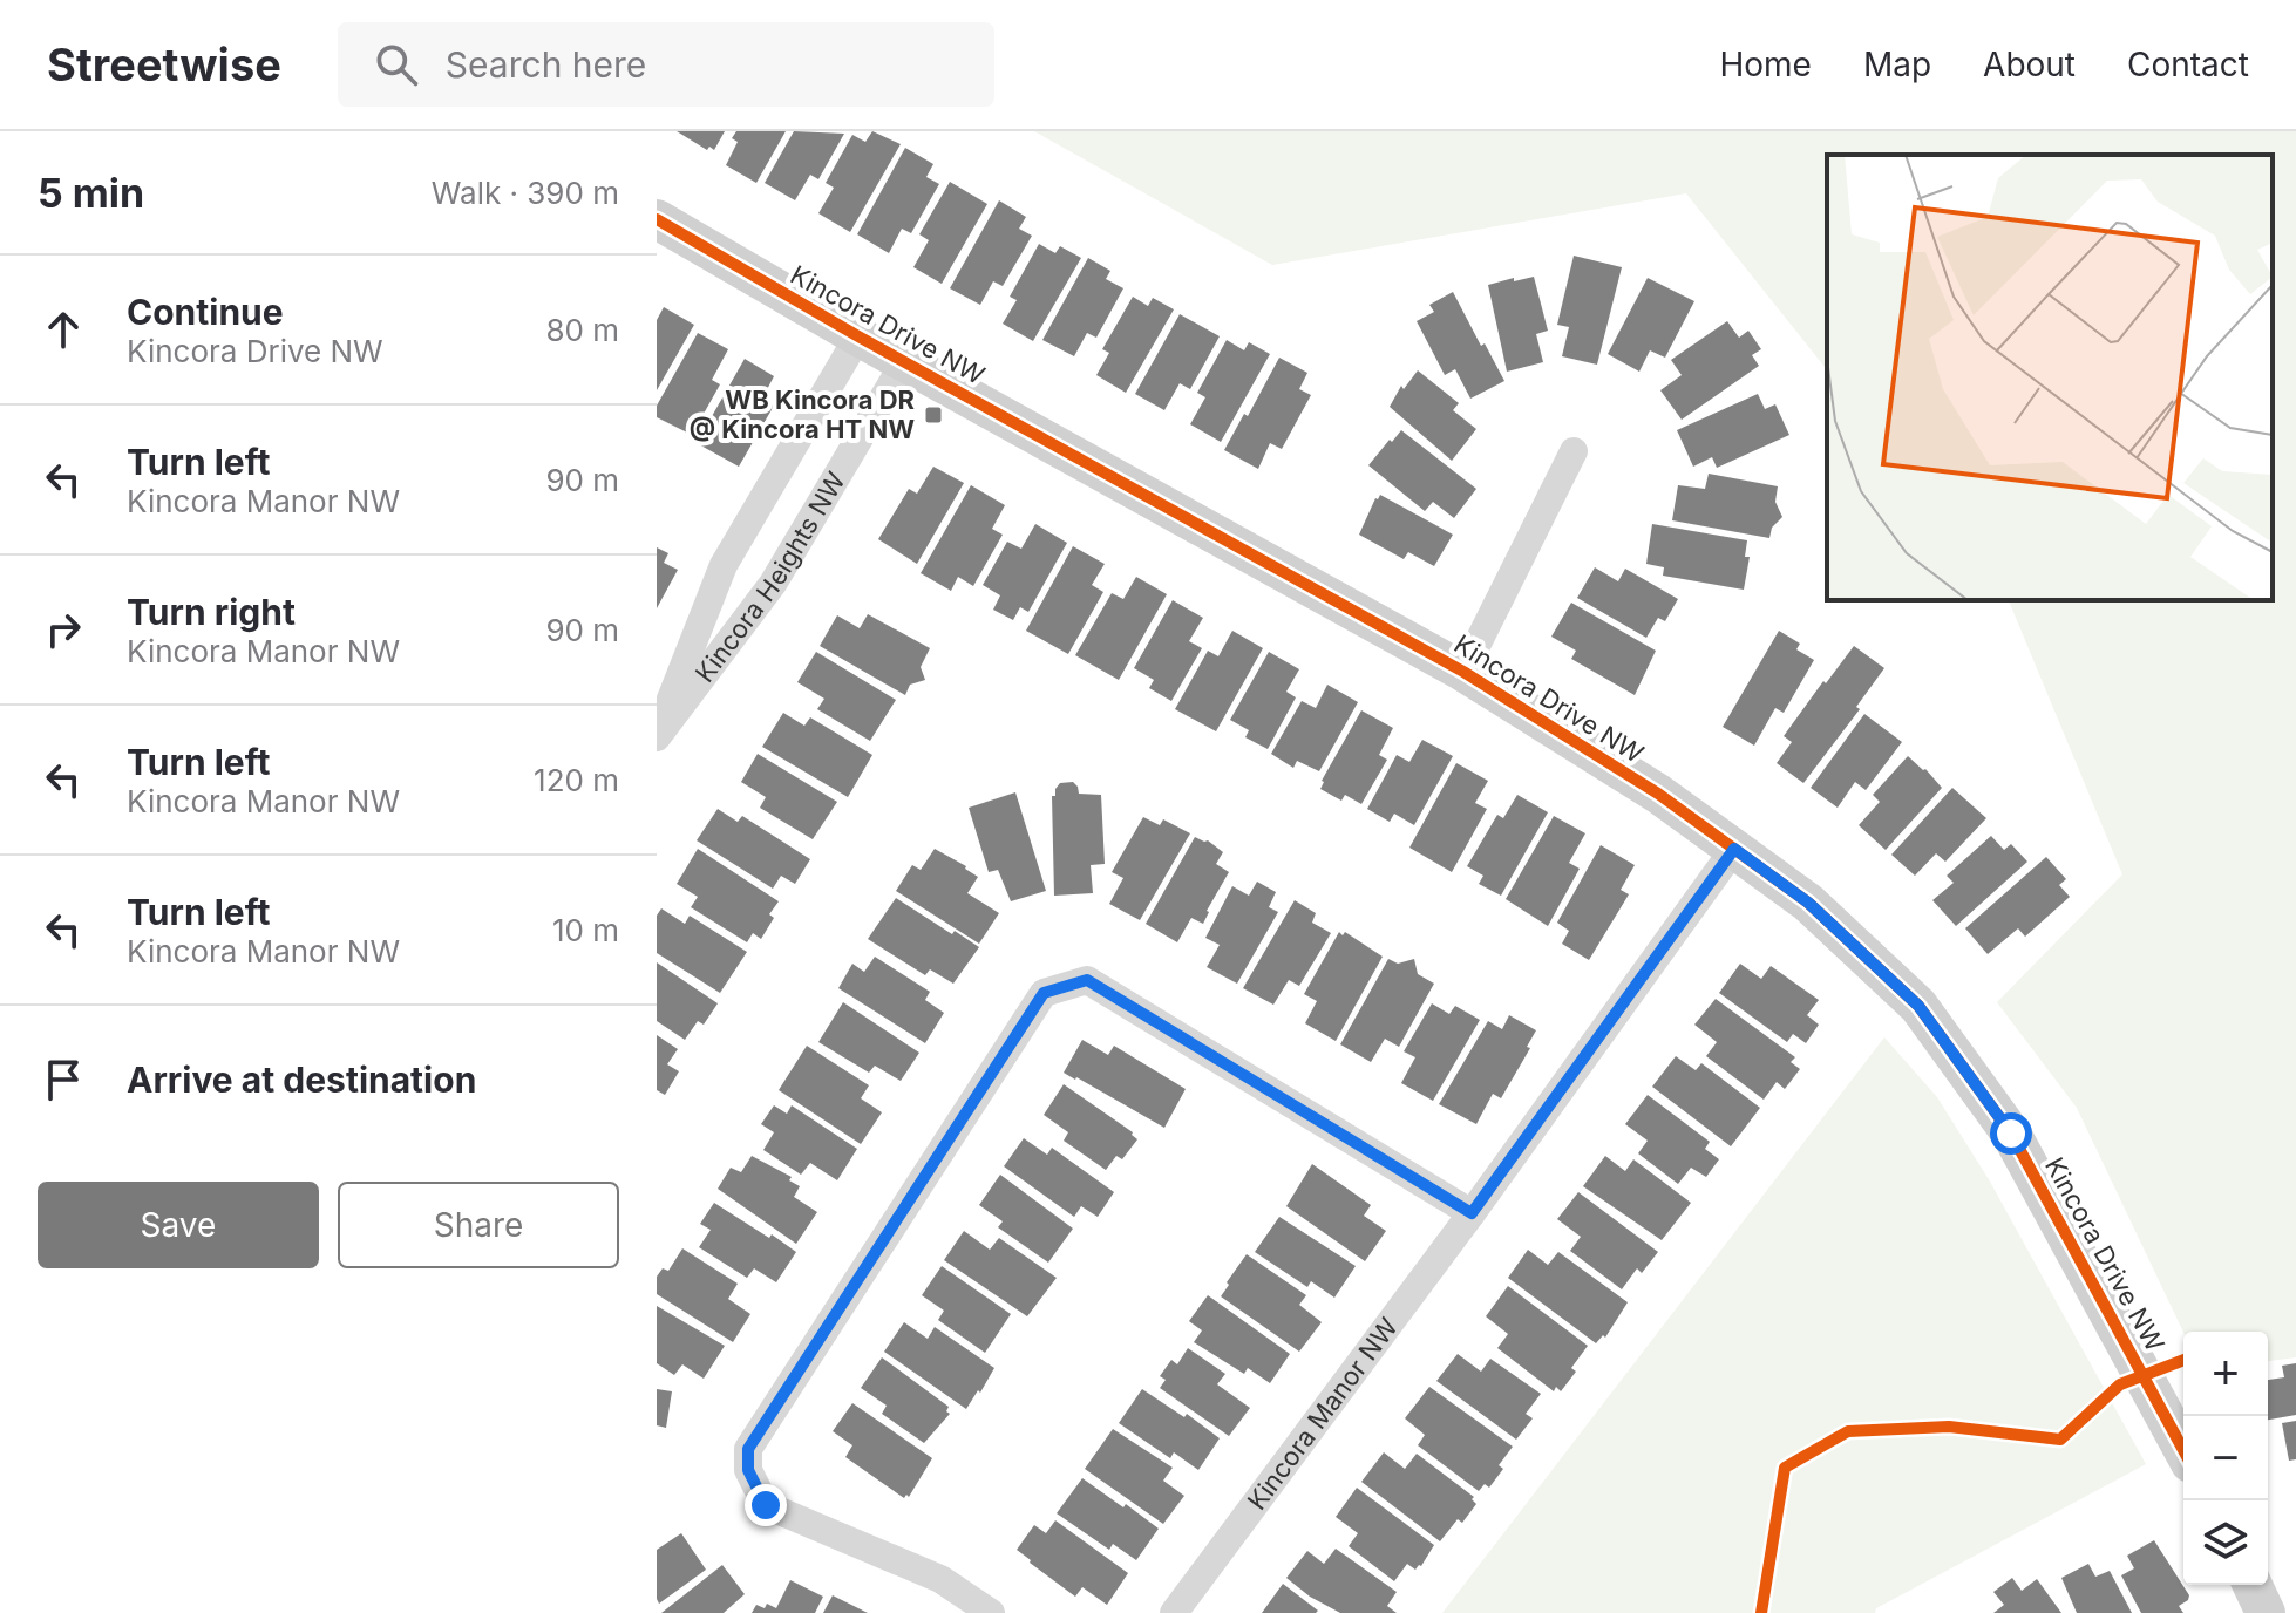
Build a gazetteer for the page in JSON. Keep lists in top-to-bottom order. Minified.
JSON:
{"streets":{"street":["Kincora Drive NW","Kincora Heights NW","Kincora Manor NW"]},"crossings":[["Kincora Drive NW","Kincora Heights NW"],["Kincora Drive NW","Kincora Manor NW"]],"places":{"transit":["WB Kincora DR @ Kincora HT NW"]},"page":{"header":"Streetwise","search":"Search here","nav":["Home","Map","About","Contact"],"heading":["5 min","Walk · 390 m"],"list":[["Continue","Kincora Drive NW","80 m"],["Turn left","Kincora Manor NW","90 m"],["Turn right","Kincora Manor NW","90 m"],["Turn left","Kincora Manor NW","120 m"],["Turn left","Kincora Manor NW","10 m"],"Arrive at destination"],"buttons":["Save","Share"],"map_buttons":["+","−"]}}
